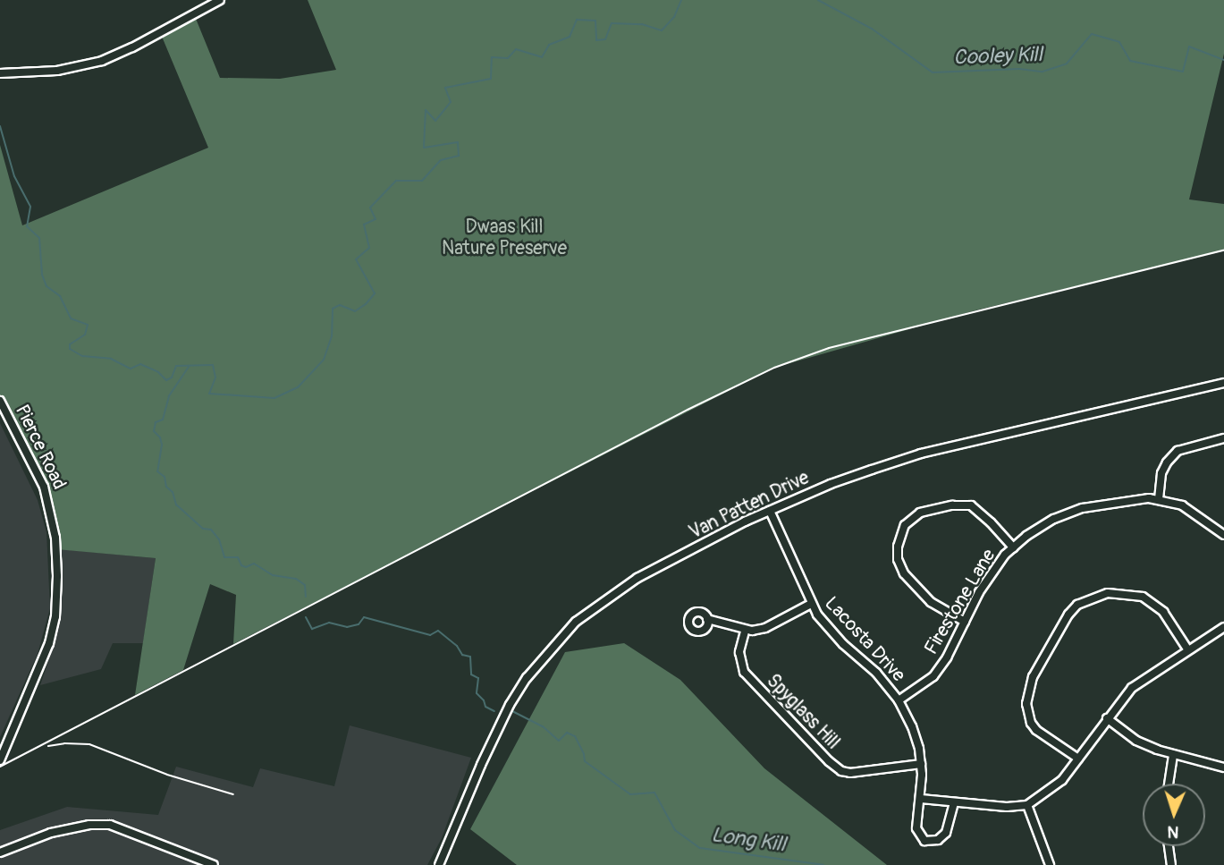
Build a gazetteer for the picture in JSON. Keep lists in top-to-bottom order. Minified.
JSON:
{"streets":{"street":["Pierce Road","Van Patten Drive","Firestone Lane","Lacosta Drive","Spyglass Hill"]},"crossings":[["Van Patten Drive","Lacosta Drive"],["Firestone Lane","Lacosta Drive"],["Lacosta Drive","Spyglass Hill"]],"water":["Cooley Kill","Long Kill"],"parks":["Dwaas Kill Nature Preserve"],"north":"bottom"}
